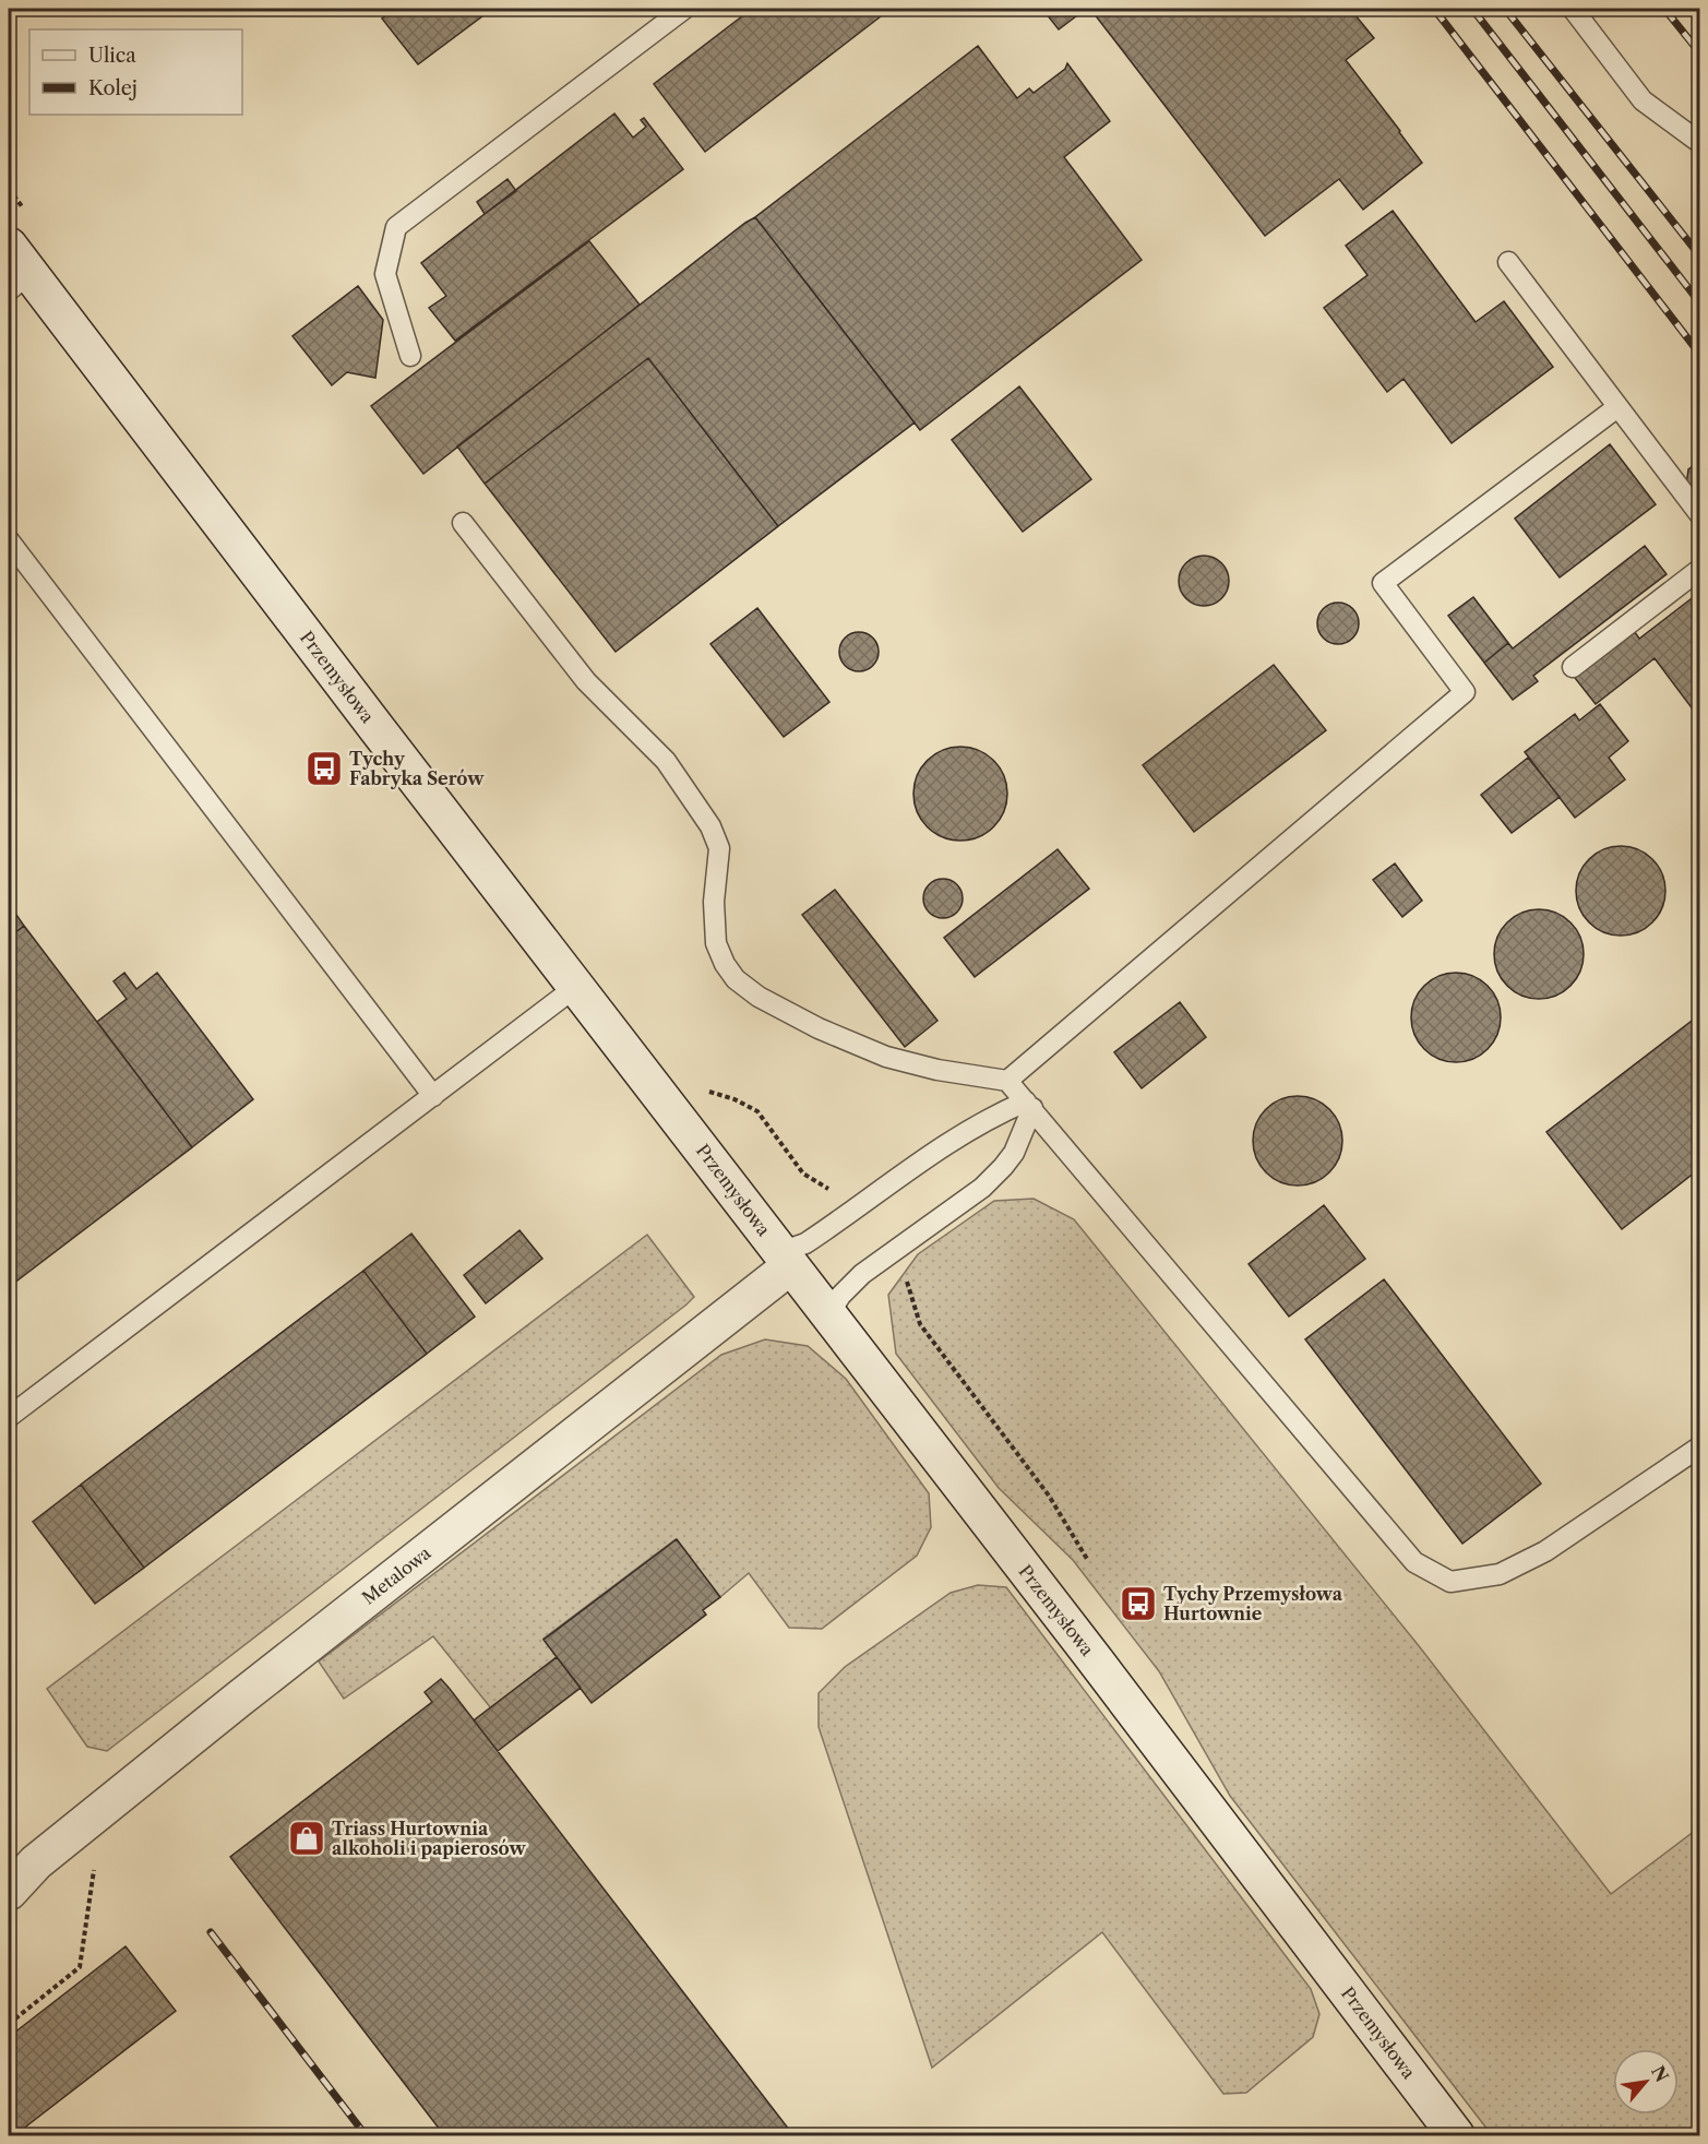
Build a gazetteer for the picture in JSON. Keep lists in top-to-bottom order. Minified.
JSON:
{"streets":{"street":["Przemysłowa","Metalowa"]},"crossings":[["Przemysłowa","Metalowa"]],"places":{"bus stop":["Tychy Fabryka Serów","Tychy Przemysłowa Hurtownie"],"shop":["Triass Hurtownia alkoholi i papierosów"]},"legend":["Ulica","Kolej"],"north":"top right"}
